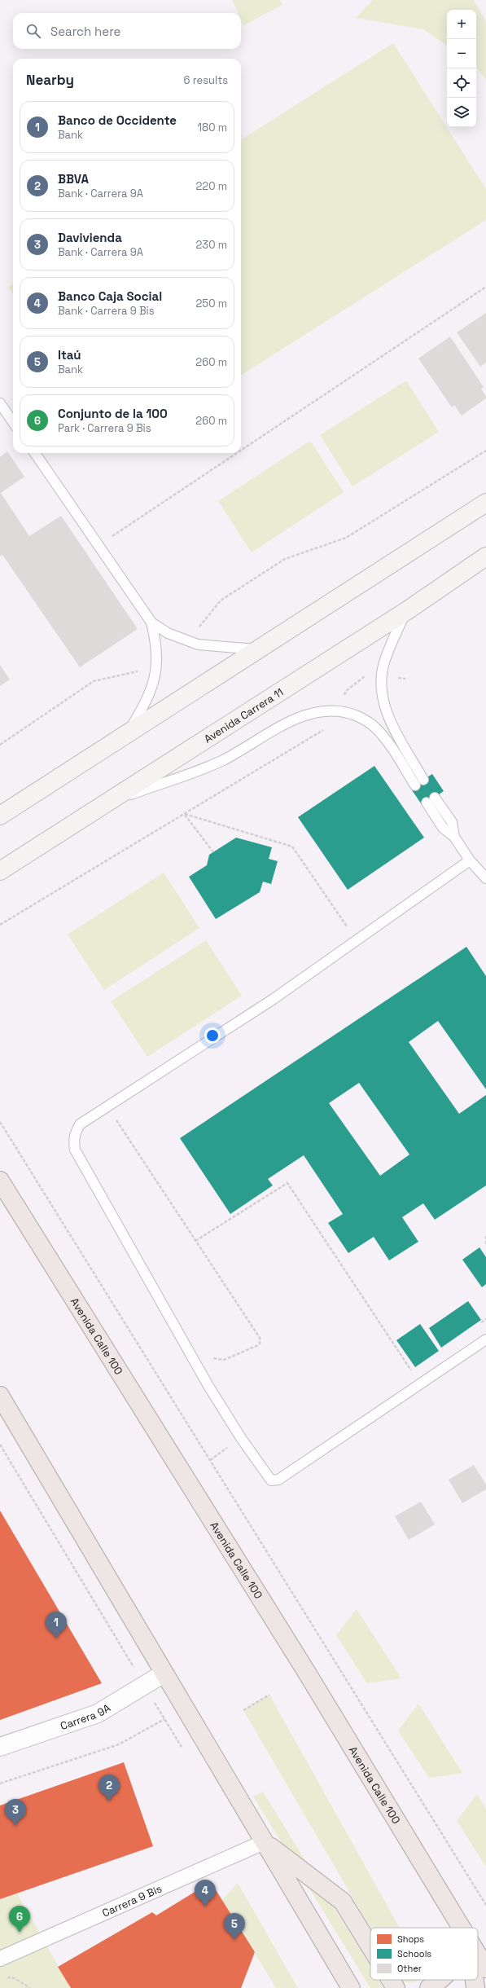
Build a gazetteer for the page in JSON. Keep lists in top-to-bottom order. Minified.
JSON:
{"streets":{"main road":["Avenida Carrera 11","Avenida Calle 100"],"street":["Carrera 9A","Carrera 9 Bis"]},"legend":["Shops","Schools","Other"],"page":{"map_buttons":["+","−"],"search":"Search here","heading":["Nearby","6 results"],"list":[{"mark":"1","name":"Banco de Occidente","note":"Bank","value":"180 m"},{"mark":"2","name":"BBVA","note":"Bank · Carrera 9A","value":"220 m"},{"mark":"3","name":"Davivienda","note":"Bank · Carrera 9A","value":"230 m"},{"mark":"4","name":"Banco Caja Social","note":"Bank · Carrera 9 Bis","value":"250 m"},{"mark":"5","name":"Itaú","note":"Bank","value":"260 m"},{"mark":"6","name":"Conjunto de la 100","note":"Park · Carrera 9 Bis","value":"260 m"}],"pins":["1","2","3","4","6","5"]}}
